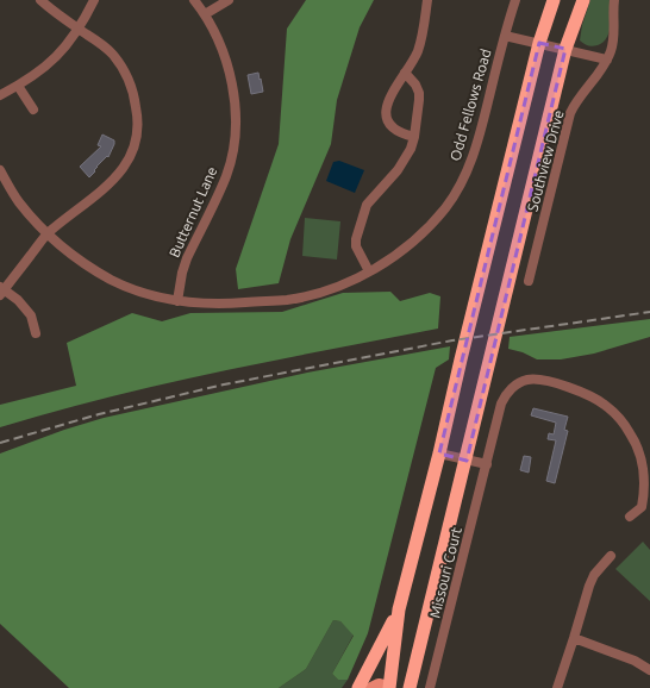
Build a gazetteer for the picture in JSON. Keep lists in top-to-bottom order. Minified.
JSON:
{"streets":{"street":["Odd Fellows Road","Southview Drive","Butternut Lane","Missouri Court"]},"crossings":[["Odd Fellows Road","Butternut Lane"]]}
